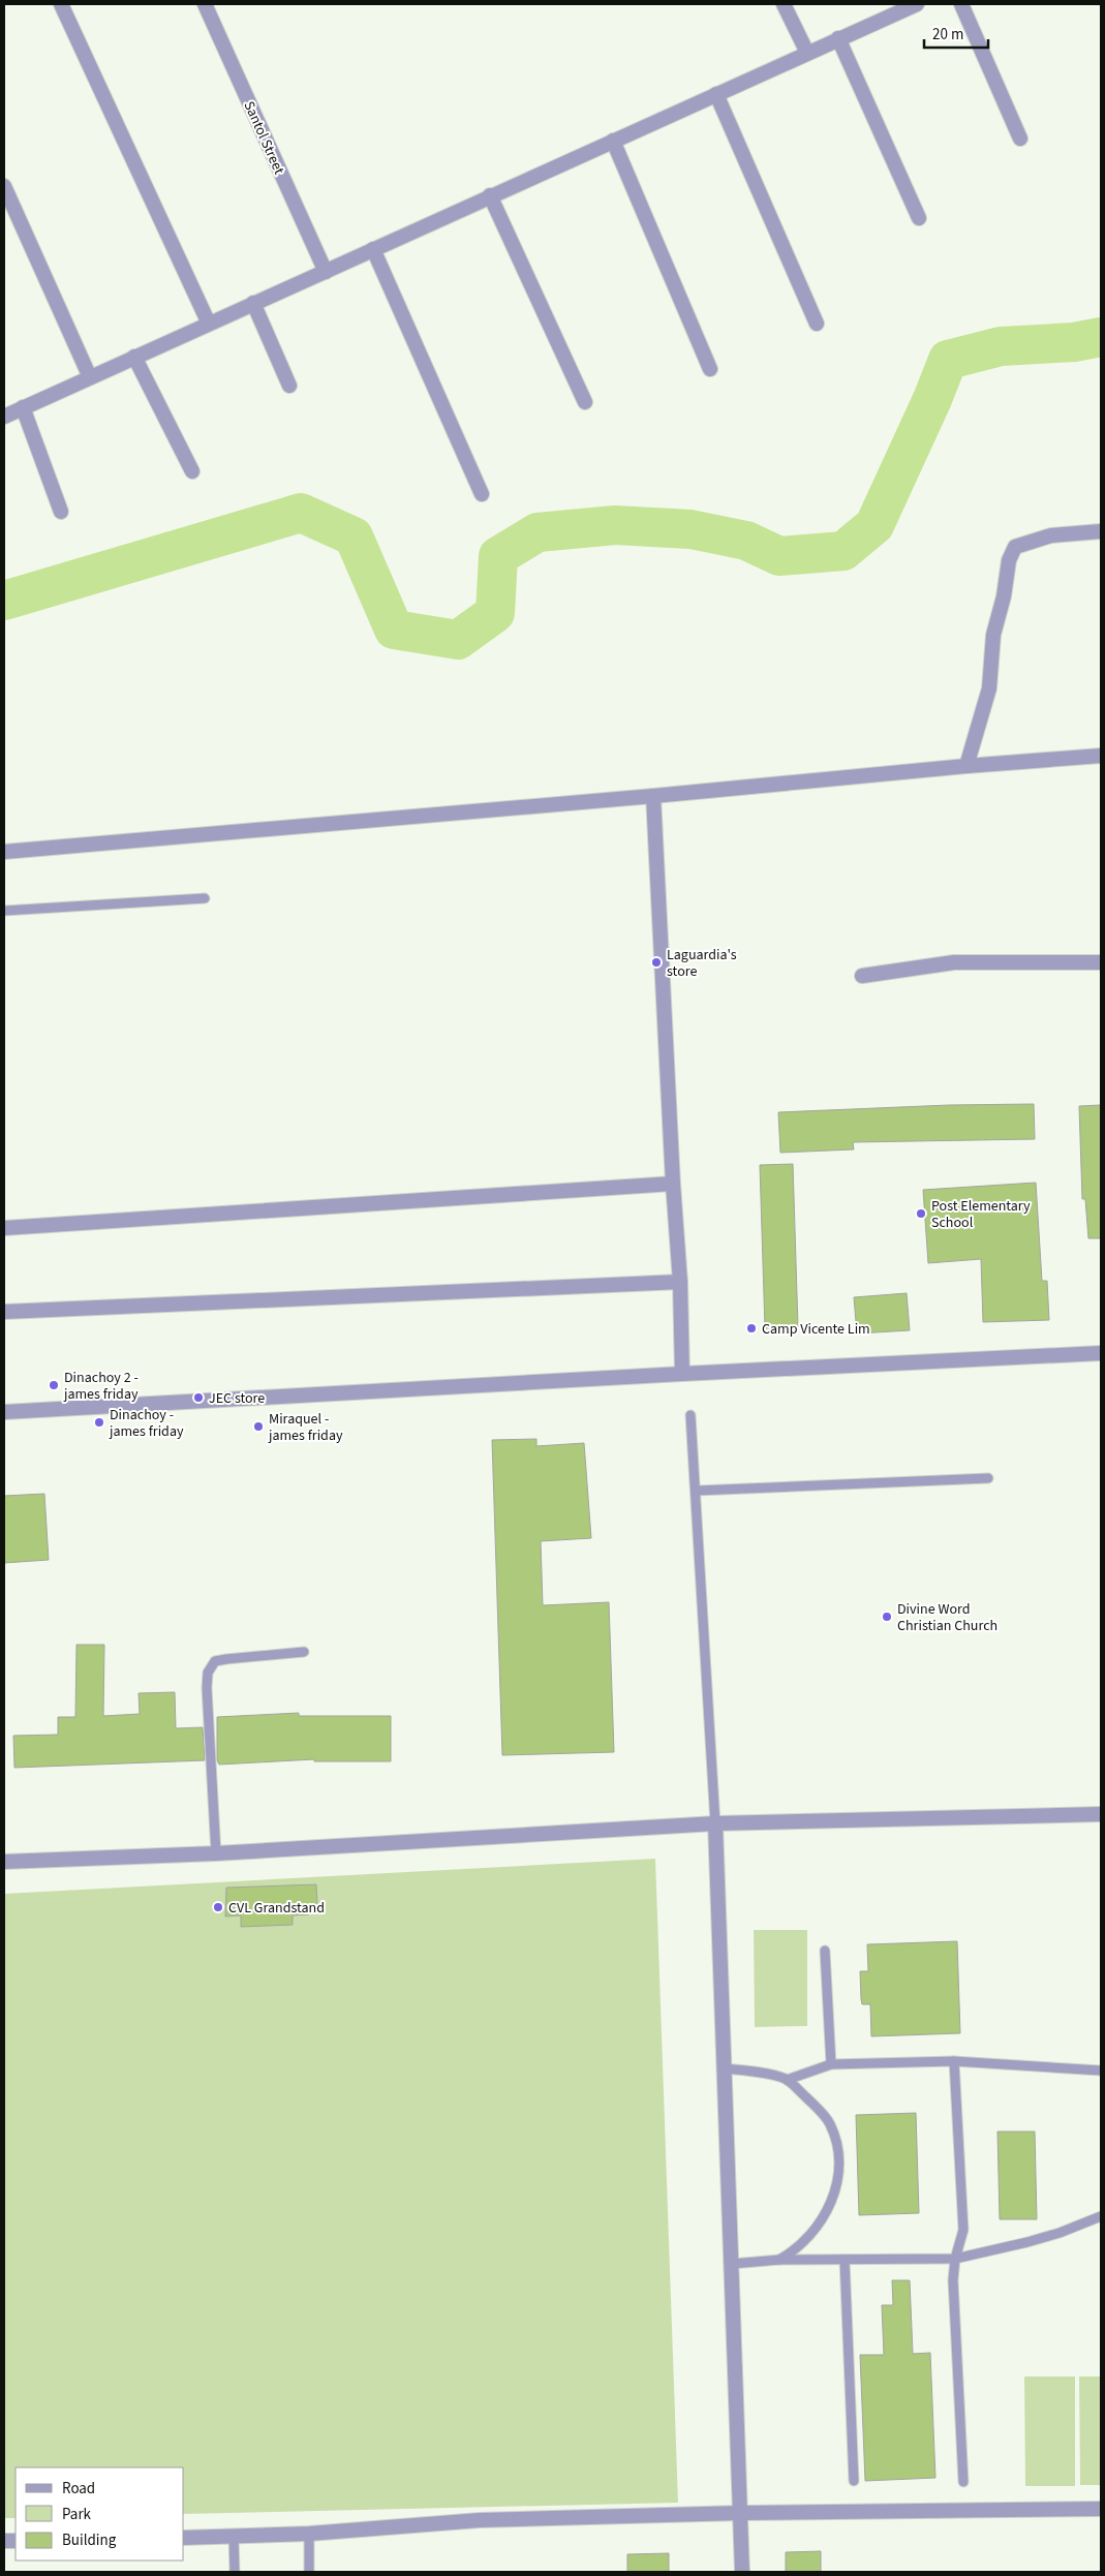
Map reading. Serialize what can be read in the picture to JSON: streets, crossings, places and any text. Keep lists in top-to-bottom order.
{
  "streets": {
    "street": ["Santol Street"]
  },
  "places": [
    "Laguardia's store",
    "Post Elementary School",
    "Camp Vicente Lim",
    "Dinachoy 2 - james friday",
    "JEC store",
    "Dinachoy - james friday",
    "Miraquel - james friday",
    "Divine Word Christian Church",
    "CVL Grandstand"
  ],
  "legend": ["Road", "Park", "Building"],
  "scale_bar": "20 m"
}
